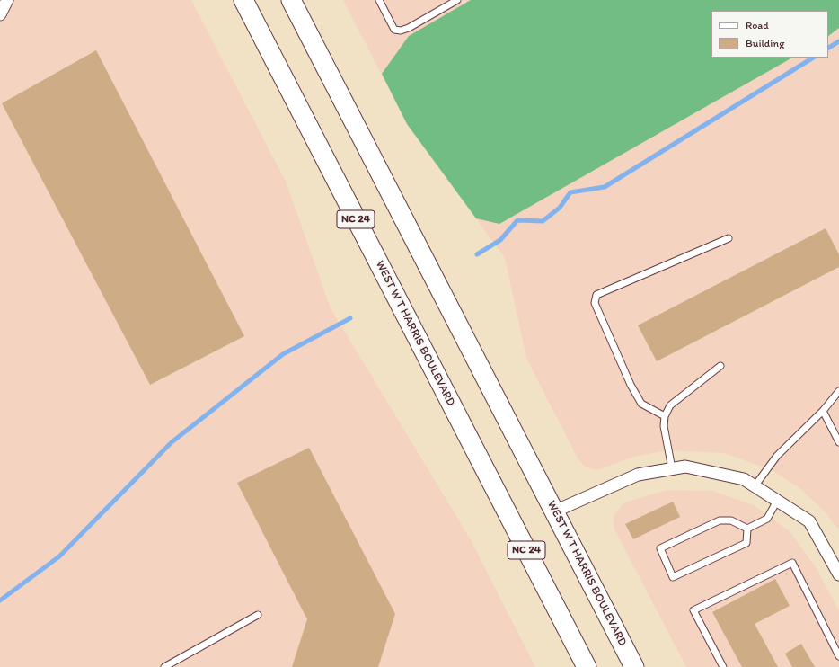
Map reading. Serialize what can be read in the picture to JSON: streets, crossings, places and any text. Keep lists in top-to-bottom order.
{
  "streets": {
    "main road": ["NC 24", "WEST W T HARRIS BOULEVARD"]
  },
  "legend": ["Road", "Building"]
}
